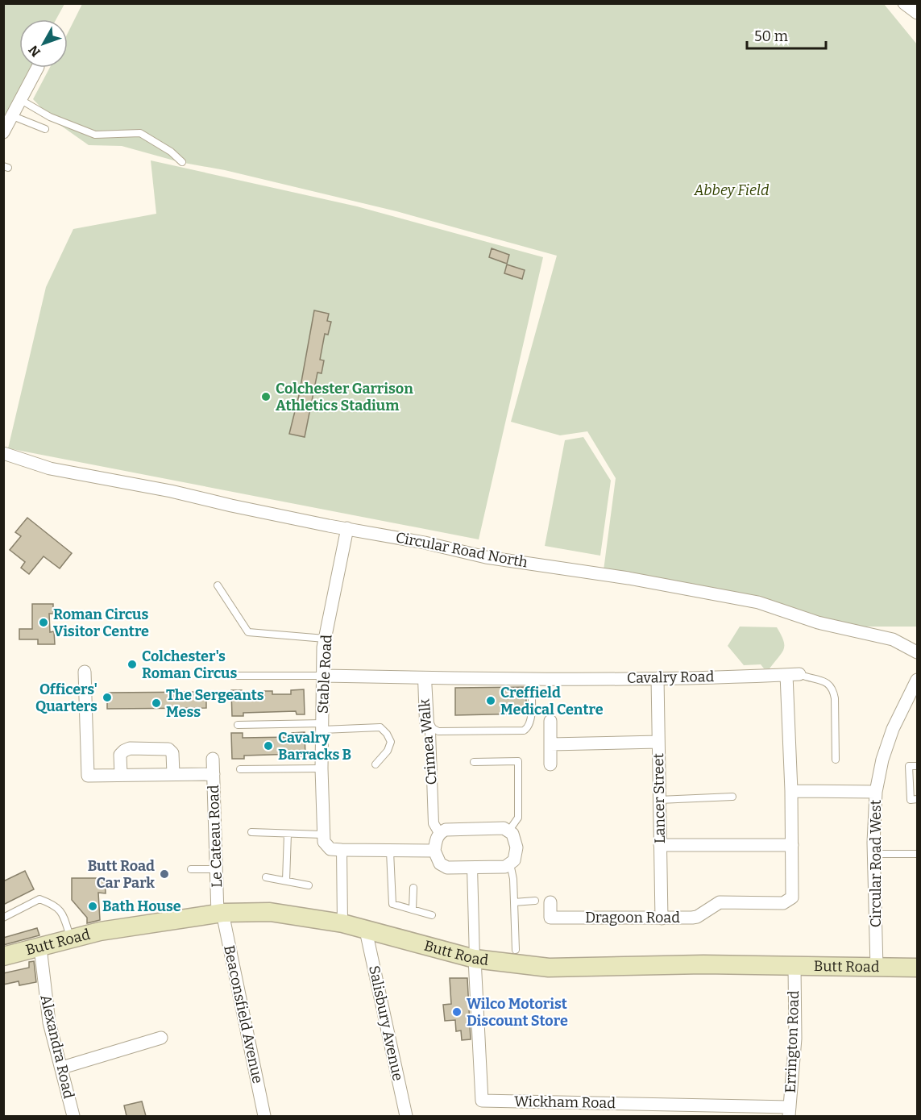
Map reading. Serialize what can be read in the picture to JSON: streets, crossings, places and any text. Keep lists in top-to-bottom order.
{
  "streets": {
    "main road": ["Butt Road"],
    "street": [
      "Circular Road North",
      "Stable Road",
      "Cavalry Road",
      "Crimea Walk",
      "Lancer Street",
      "Le Cateau Road",
      "Circular Road West",
      "Dragoon Road",
      "Beaconsfield Avenue",
      "Salisbury Avenue",
      "Errington Road",
      "Alexandra Road",
      "Wickham Road"
    ]
  },
  "crossings": [
    ["Circular Road North", "Stable Road"],
    ["Stable Road", "Cavalry Road"],
    ["Cavalry Road", "Crimea Walk"],
    ["Cavalry Road", "Lancer Street"],
    ["Lancer Street", "Dragoon Road"],
    ["Le Cateau Road", "Butt Road"],
    ["Le Cateau Road", "Beaconsfield Avenue"],
    ["Circular Road West", "Butt Road"],
    ["Butt Road", "Beaconsfield Avenue"],
    ["Butt Road", "Salisbury Avenue"],
    ["Butt Road", "Errington Road"],
    ["Butt Road", "Alexandra Road"],
    ["Butt Road", "Wickham Road"],
    ["Errington Road", "Wickham Road"]
  ],
  "parks": ["Abbey Field"],
  "places": [
    "Colchester Garrison Athletics Stadium",
    "Roman Circus Visitor Centre",
    "Colchester's Roman Circus",
    "Officers' Quarters",
    "Creffield Medical Centre",
    "The Sergeants Mess",
    "Cavalry Barracks B",
    "Butt Road Car Park",
    "Bath House",
    "Wilco Motorist Discount Store"
  ],
  "scale_bar": "50 m",
  "north": "bottom left"
}
